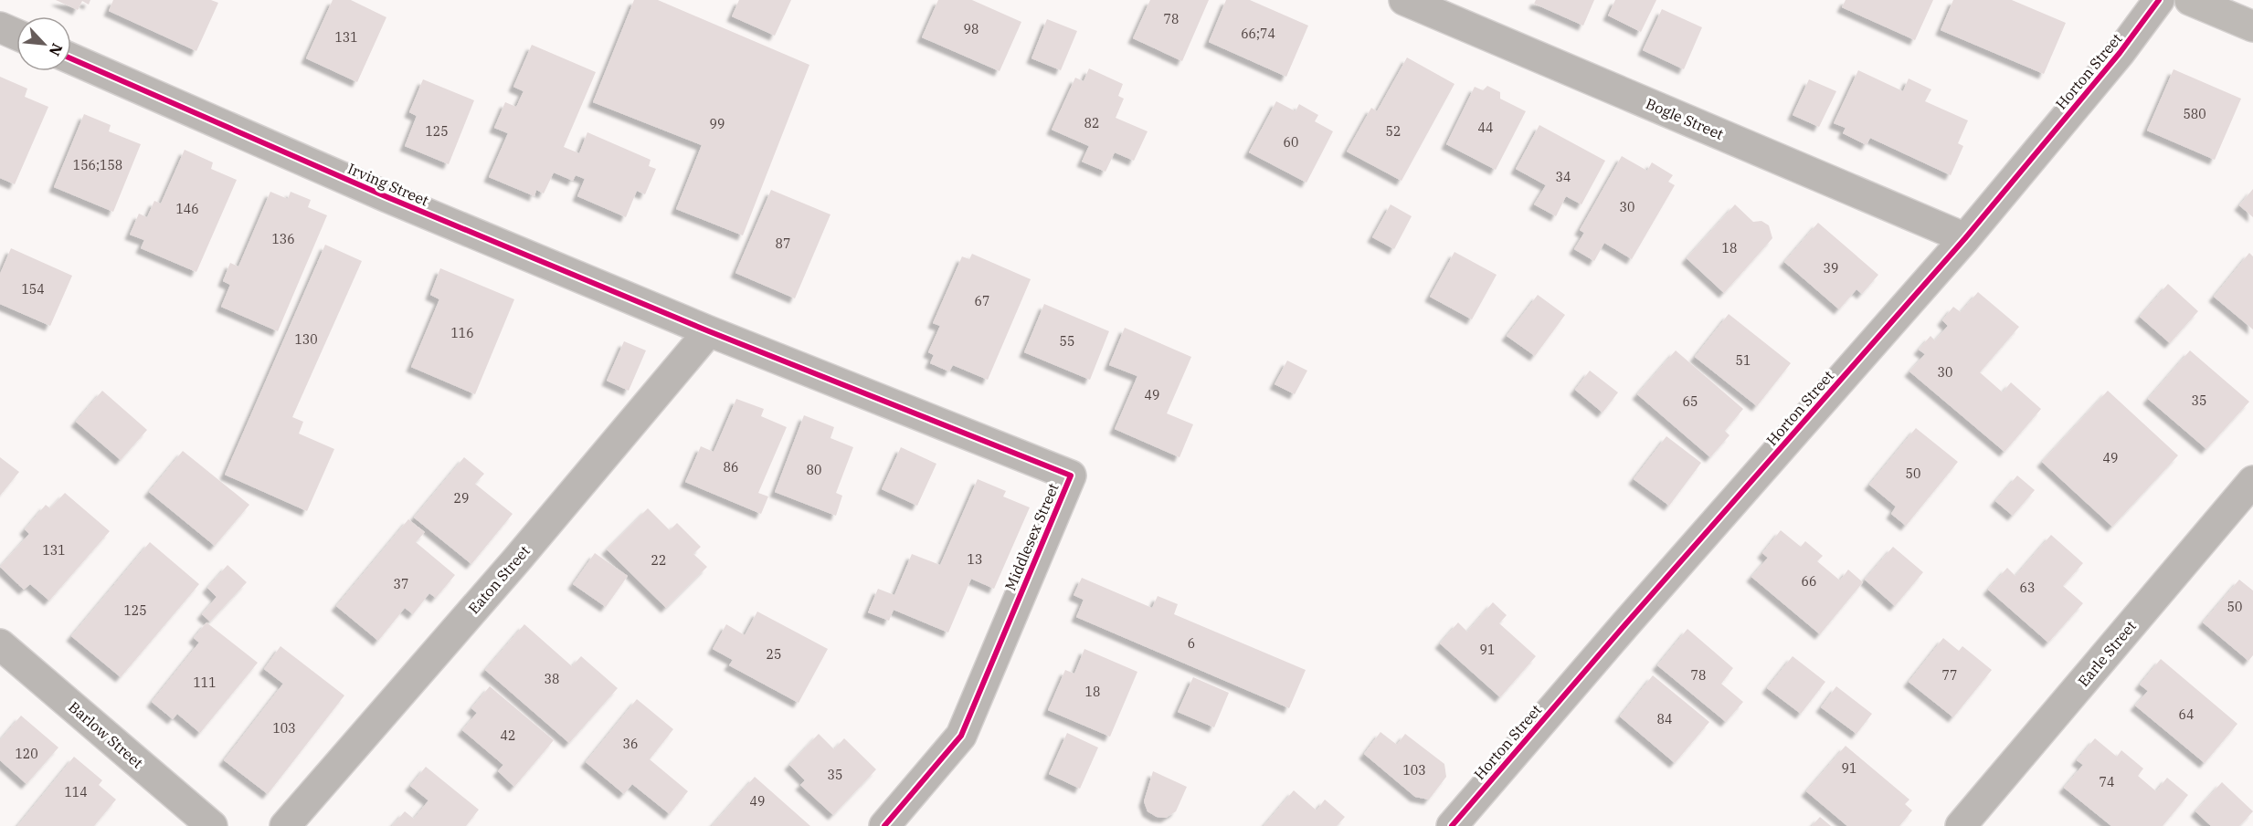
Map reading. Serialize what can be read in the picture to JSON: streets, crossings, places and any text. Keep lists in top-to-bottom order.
{
  "streets": {
    "street": [
      "Horton Street",
      "Bogle Street",
      "Irving Street",
      "Middlesex Street",
      "Eaton Street",
      "Earle Street",
      "Barlow Street"
    ]
  },
  "crossings": [
    ["Horton Street", "Bogle Street"],
    ["Irving Street", "Middlesex Street"],
    ["Irving Street", "Eaton Street"],
    ["Middlesex Street", "Eaton Street"]
  ],
  "house_numbers": [
    "78",
    "98",
    "66;74",
    "131",
    "580",
    "82",
    "99",
    "44",
    "125",
    "52",
    "60",
    "156;158",
    "34",
    "30",
    "146",
    "136",
    "87",
    "18",
    "39",
    "154",
    "67",
    "116",
    "130",
    "55",
    "51",
    "30",
    "49",
    "35",
    "65",
    "49",
    "86",
    "80",
    "50",
    "29",
    "131",
    "13",
    "22",
    "66",
    "37",
    "63",
    "50",
    "125",
    "6",
    "91",
    "25",
    "78",
    "77",
    "38",
    "111",
    "18",
    "64",
    "84",
    "103",
    "42",
    "36",
    "120",
    "91",
    "103",
    "35",
    "74",
    "114",
    "49"
  ],
  "north": "bottom right"
}
